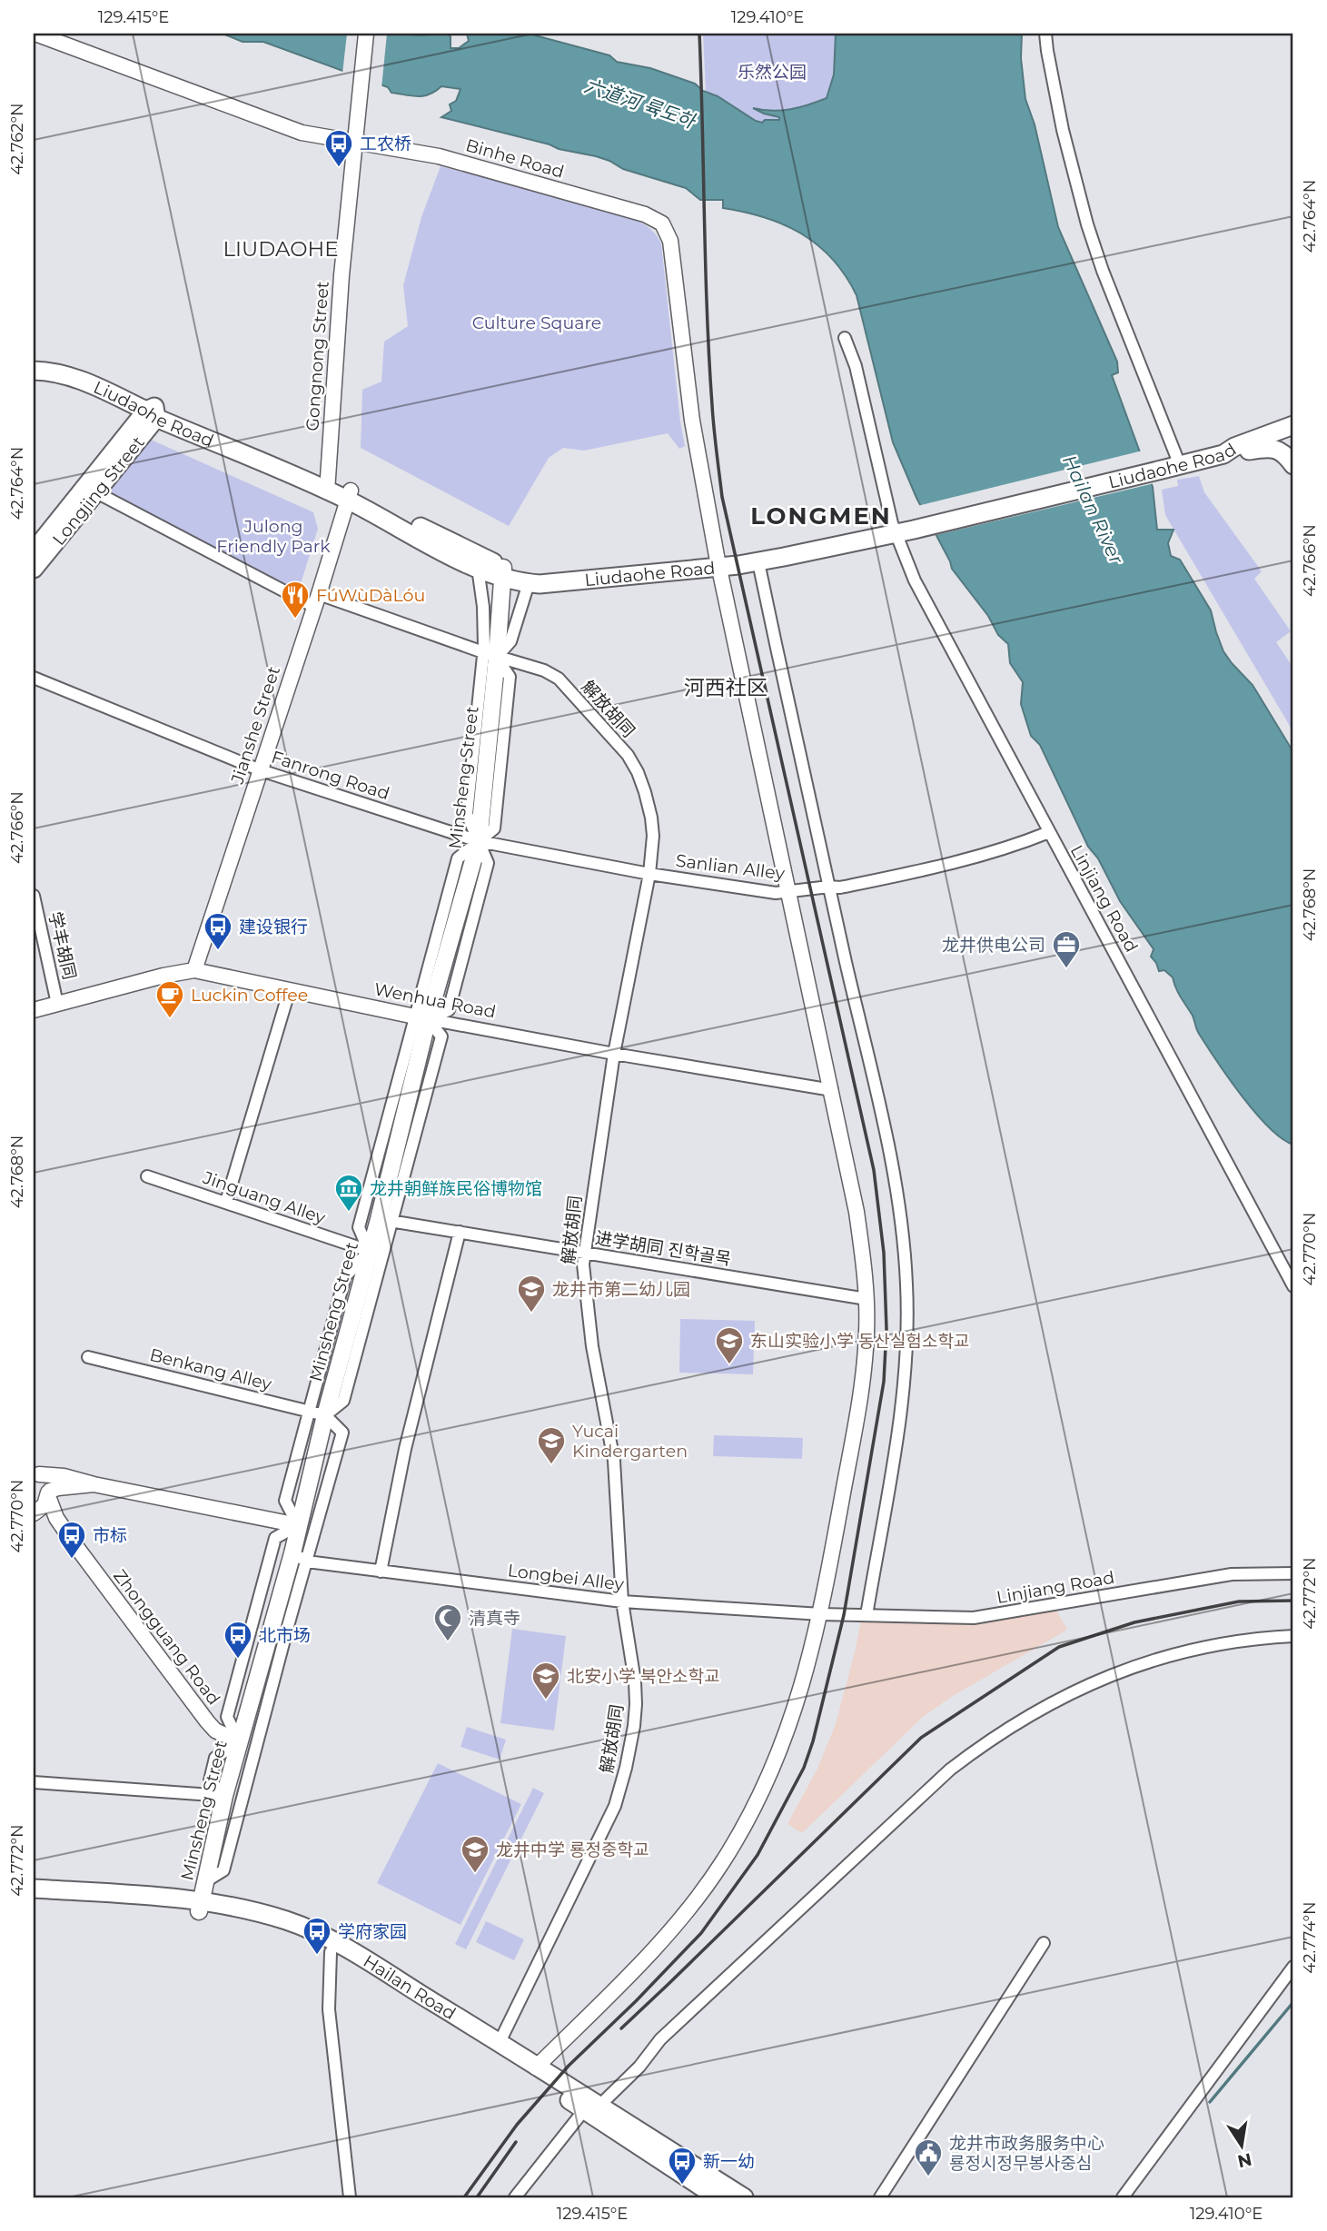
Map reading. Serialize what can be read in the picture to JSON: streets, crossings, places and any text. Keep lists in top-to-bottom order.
{
  "streets": {
    "main road": [
      "Liudaohe Road",
      "Longjing Street",
      "Minsheng Street",
      "Hailan Road"
    ],
    "street": [
      "Binhe Road",
      "Gongnong Street",
      "解放胡同",
      "Jianshe Street",
      "Fanrong Road",
      "Sanlian Alley",
      "Linjiang Road",
      "学丰胡同",
      "Wenhua Road",
      "Jinguang Alley",
      "进学胡同 진학골목",
      "Benkang Alley",
      "Longbei Alley",
      "Zhongguang Road"
    ]
  },
  "crossings": [
    ["Binhe Road", "Gongnong Street"],
    ["Binhe Road", "Liudaohe Road"],
    ["Binhe Road", "Sanlian Alley"],
    ["Binhe Road", "Linjiang Road"],
    ["Binhe Road", "Wenhua Road"],
    ["Binhe Road", "进学胡同 진학골목"],
    ["Binhe Road", "Longbei Alley"],
    ["Binhe Road", "Hailan Road"],
    ["Gongnong Street", "Liudaohe Road"],
    ["Liudaohe Road", "Longjing Street"],
    ["Liudaohe Road", "Jianshe Street"],
    ["Liudaohe Road", "Minsheng Street"],
    ["Liudaohe Road", "Linjiang Road"],
    ["Longjing Street", "解放胡同"],
    ["解放胡同", "Jianshe Street"],
    ["解放胡同", "Minsheng Street"],
    ["解放胡同", "Sanlian Alley"],
    ["解放胡同", "Wenhua Road"],
    ["解放胡同", "进学胡同 진학골목"],
    ["解放胡同", "Longbei Alley"],
    ["解放胡同", "Hailan Road"],
    ["Jianshe Street", "Fanrong Road"],
    ["Jianshe Street", "Wenhua Road"],
    ["Fanrong Road", "Minsheng Street"],
    ["Fanrong Road", "Sanlian Alley"],
    ["Minsheng Street", "Sanlian Alley"],
    ["Minsheng Street", "Wenhua Road"],
    ["Minsheng Street", "Jinguang Alley"],
    ["Minsheng Street", "进学胡同 진학골목"],
    ["Minsheng Street", "Benkang Alley"],
    ["Minsheng Street", "Longbei Alley"],
    ["Minsheng Street", "Zhongguang Road"],
    ["Minsheng Street", "Hailan Road"],
    ["Sanlian Alley", "Linjiang Road"],
    ["Linjiang Road", "Longbei Alley"],
    ["学丰胡同", "Wenhua Road"]
  ],
  "districts": ["LIUDAOHE", "LONGMEN", "河西社区"],
  "water": ["六道河 륙도하", "Hailan River"],
  "parks": ["乐然公园", "Culture Square", "Julong Friendly Park"],
  "places": {
    "bus stop": [
      "工农桥",
      "建设银行",
      "市标",
      "北市场",
      "学府家园",
      "新一幼"
    ],
    "restaurant": ["FúWùDàLóu"],
    "office": ["龙井供电公司"],
    "cafe": ["Luckin Coffee"],
    "museum": ["龙井朝鲜族民俗博物馆"],
    "school or university": [
      "龙井市第二幼儿园",
      "东山实验小学 동산실험소학교",
      "Yucai Kindergarten",
      "北安小学 북안소학교",
      "龙井中学 룡정중학교"
    ],
    "mosque": ["清真寺"],
    "public building": ["龙井市政务服务中心 룡정시정무봉사중심"]
  },
  "north": "bottom",
  "coordinates": [
    "129.415°E",
    "129.410°E",
    "42.762°N",
    "42.764°N",
    "42.766°N",
    "42.768°N",
    "42.770°N",
    "42.772°N",
    "42.774°N"
  ]
}
